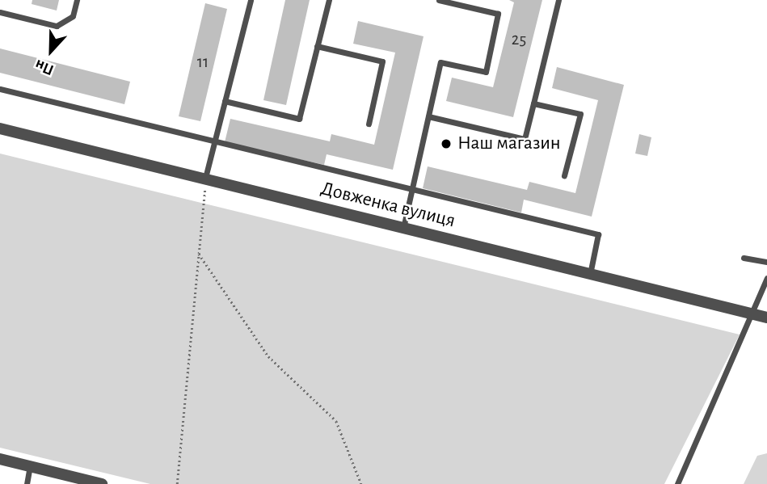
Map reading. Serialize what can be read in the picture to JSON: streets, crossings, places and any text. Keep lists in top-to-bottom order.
{
  "streets": {
    "street": ["Довженка вулиця"]
  },
  "places": ["Наш магазин"],
  "house_numbers": ["25", "11"],
  "north": "bottom"
}
